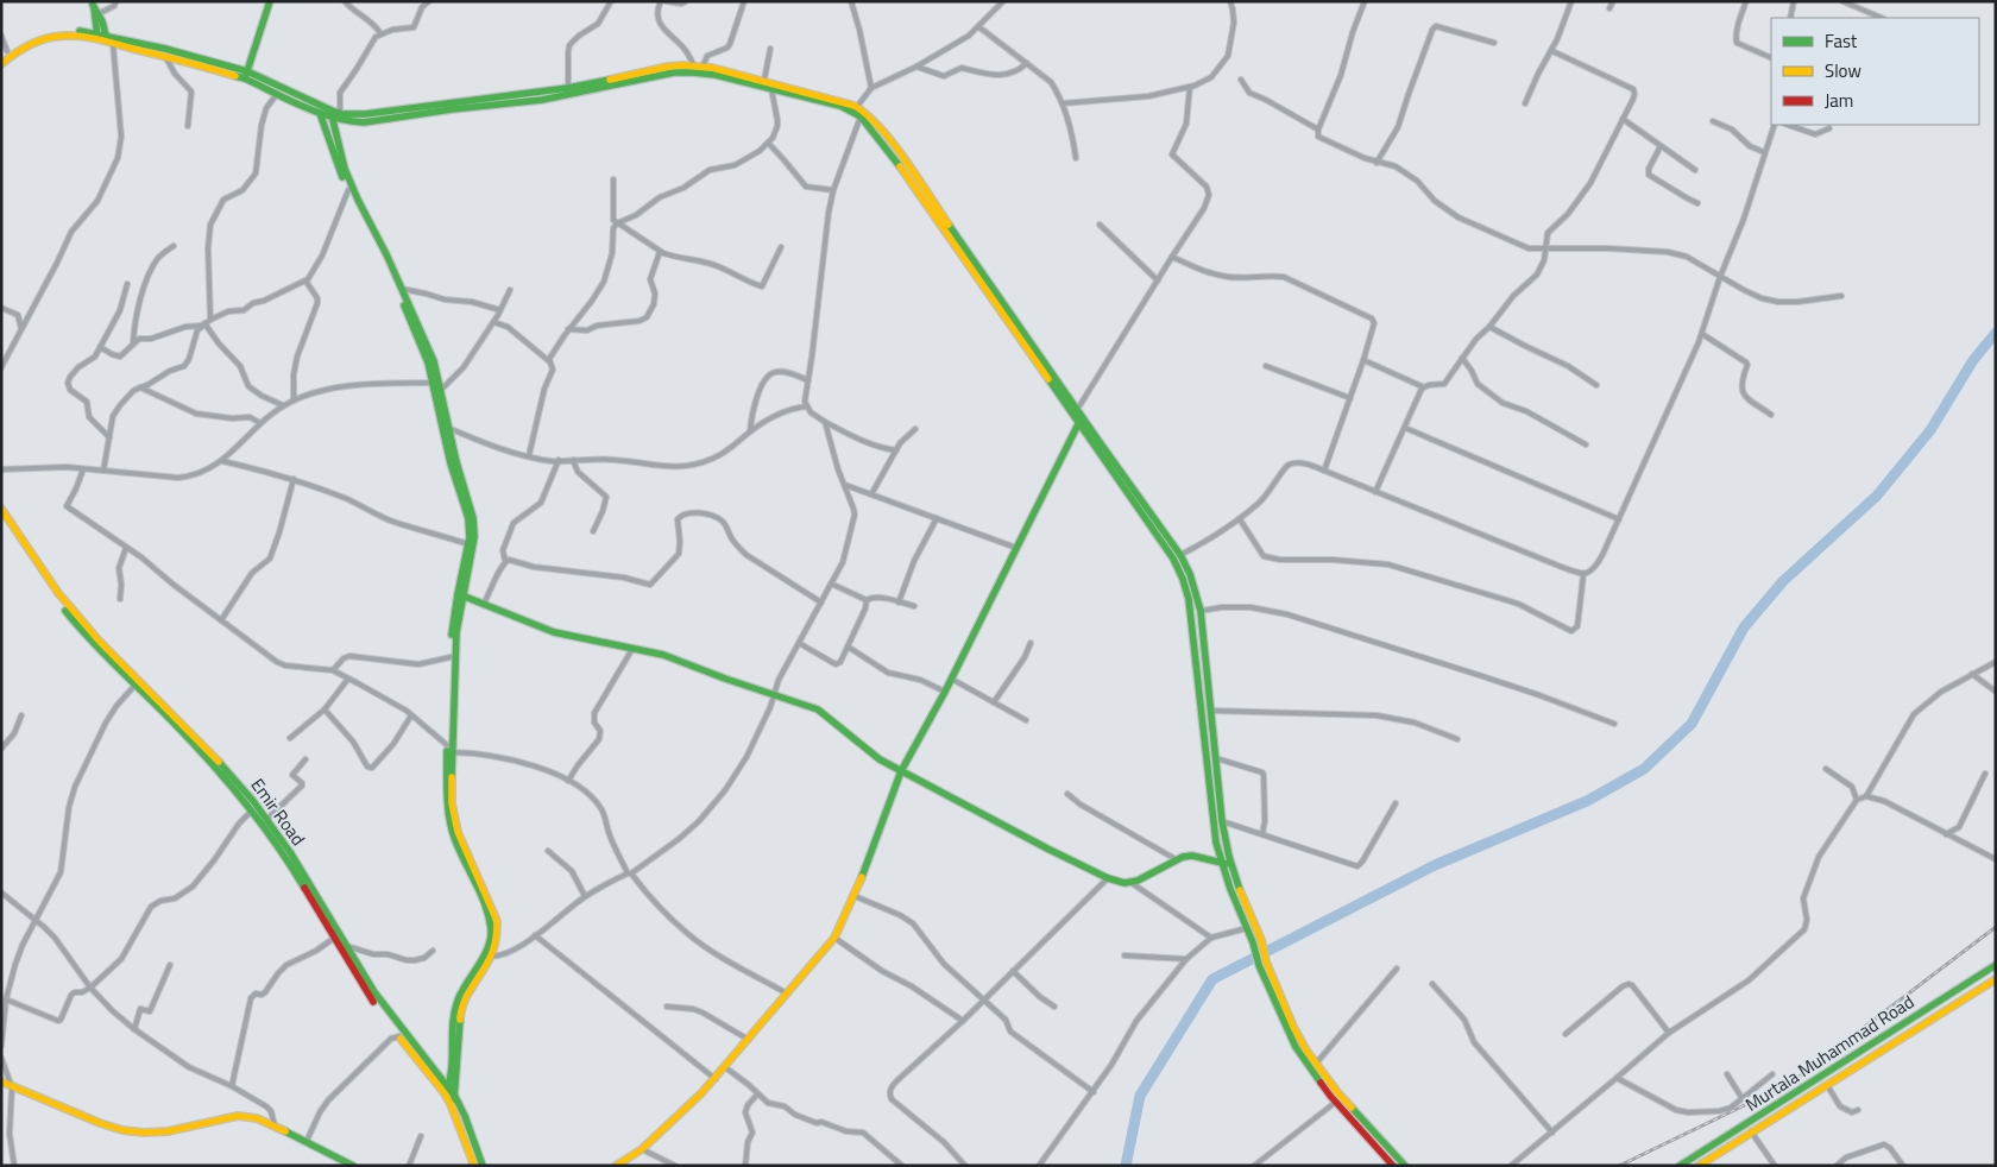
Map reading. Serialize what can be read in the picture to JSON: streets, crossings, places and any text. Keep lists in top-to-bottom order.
{
  "streets": {
    "main road": ["Emir Road", "Murtala Muhammad Road"]
  },
  "legend": ["Fast", "Slow", "Jam"]
}
